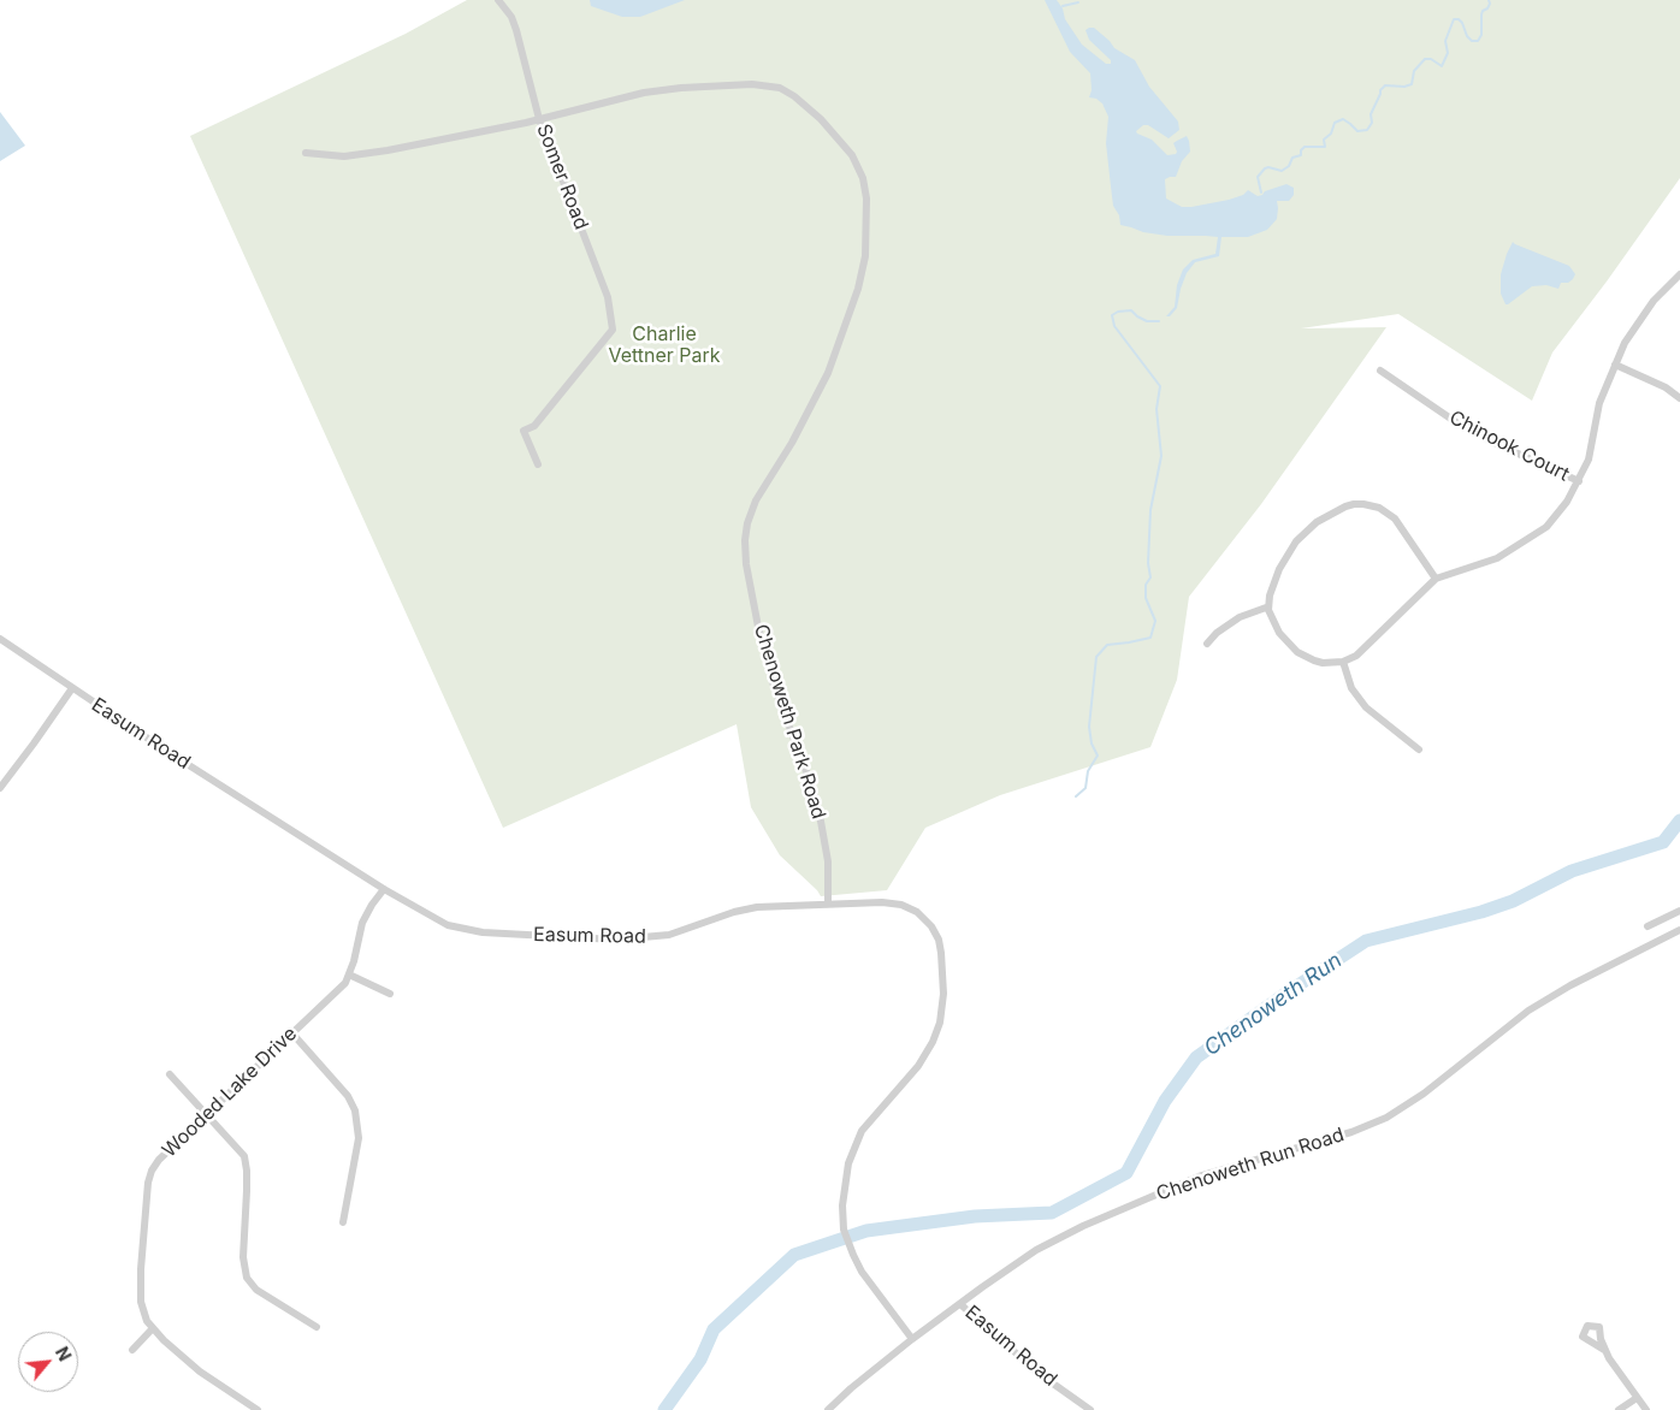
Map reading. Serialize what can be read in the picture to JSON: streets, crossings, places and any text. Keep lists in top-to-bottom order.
{
  "streets": {
    "street": [
      "Somer Road",
      "Chinook Court",
      "Chenoweth Park Road",
      "Easum Road",
      "Wooded Lake Drive",
      "Chenoweth Run Road"
    ]
  },
  "crossings": [
    ["Somer Road", "Chenoweth Park Road"],
    ["Chenoweth Park Road", "Easum Road"],
    ["Easum Road", "Wooded Lake Drive"],
    ["Easum Road", "Chenoweth Run Road"]
  ],
  "water": ["Chenoweth Run"],
  "parks": ["Charlie Vettner Park"],
  "north": "top right"
}
